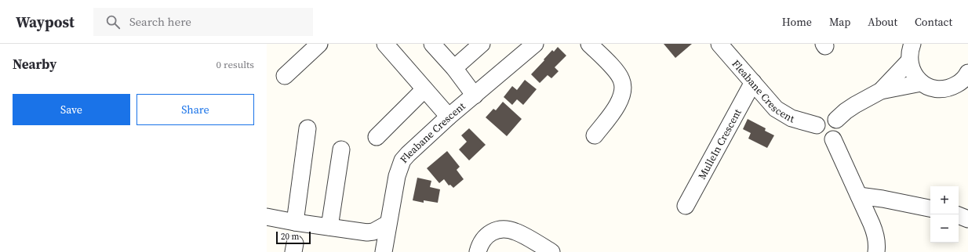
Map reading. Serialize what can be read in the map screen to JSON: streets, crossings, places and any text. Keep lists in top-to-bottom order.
{
  "streets": {
    "street": ["Fleabane Crescent", "MulleIn Crescent"]
  },
  "crossings": [
    ["Fleabane Crescent", "MulleIn Crescent"]
  ],
  "scale_bar": "20 m",
  "page": {
    "header": "Waypost",
    "search": "Search here",
    "nav": [
      "Home",
      "Map",
      "About",
      "Contact"
    ],
    "heading": ["Nearby", "0 results"],
    "buttons": ["Save", "Share"],
    "map_buttons": ["+", "−"],
    "scale": "20 m"
  }
}
